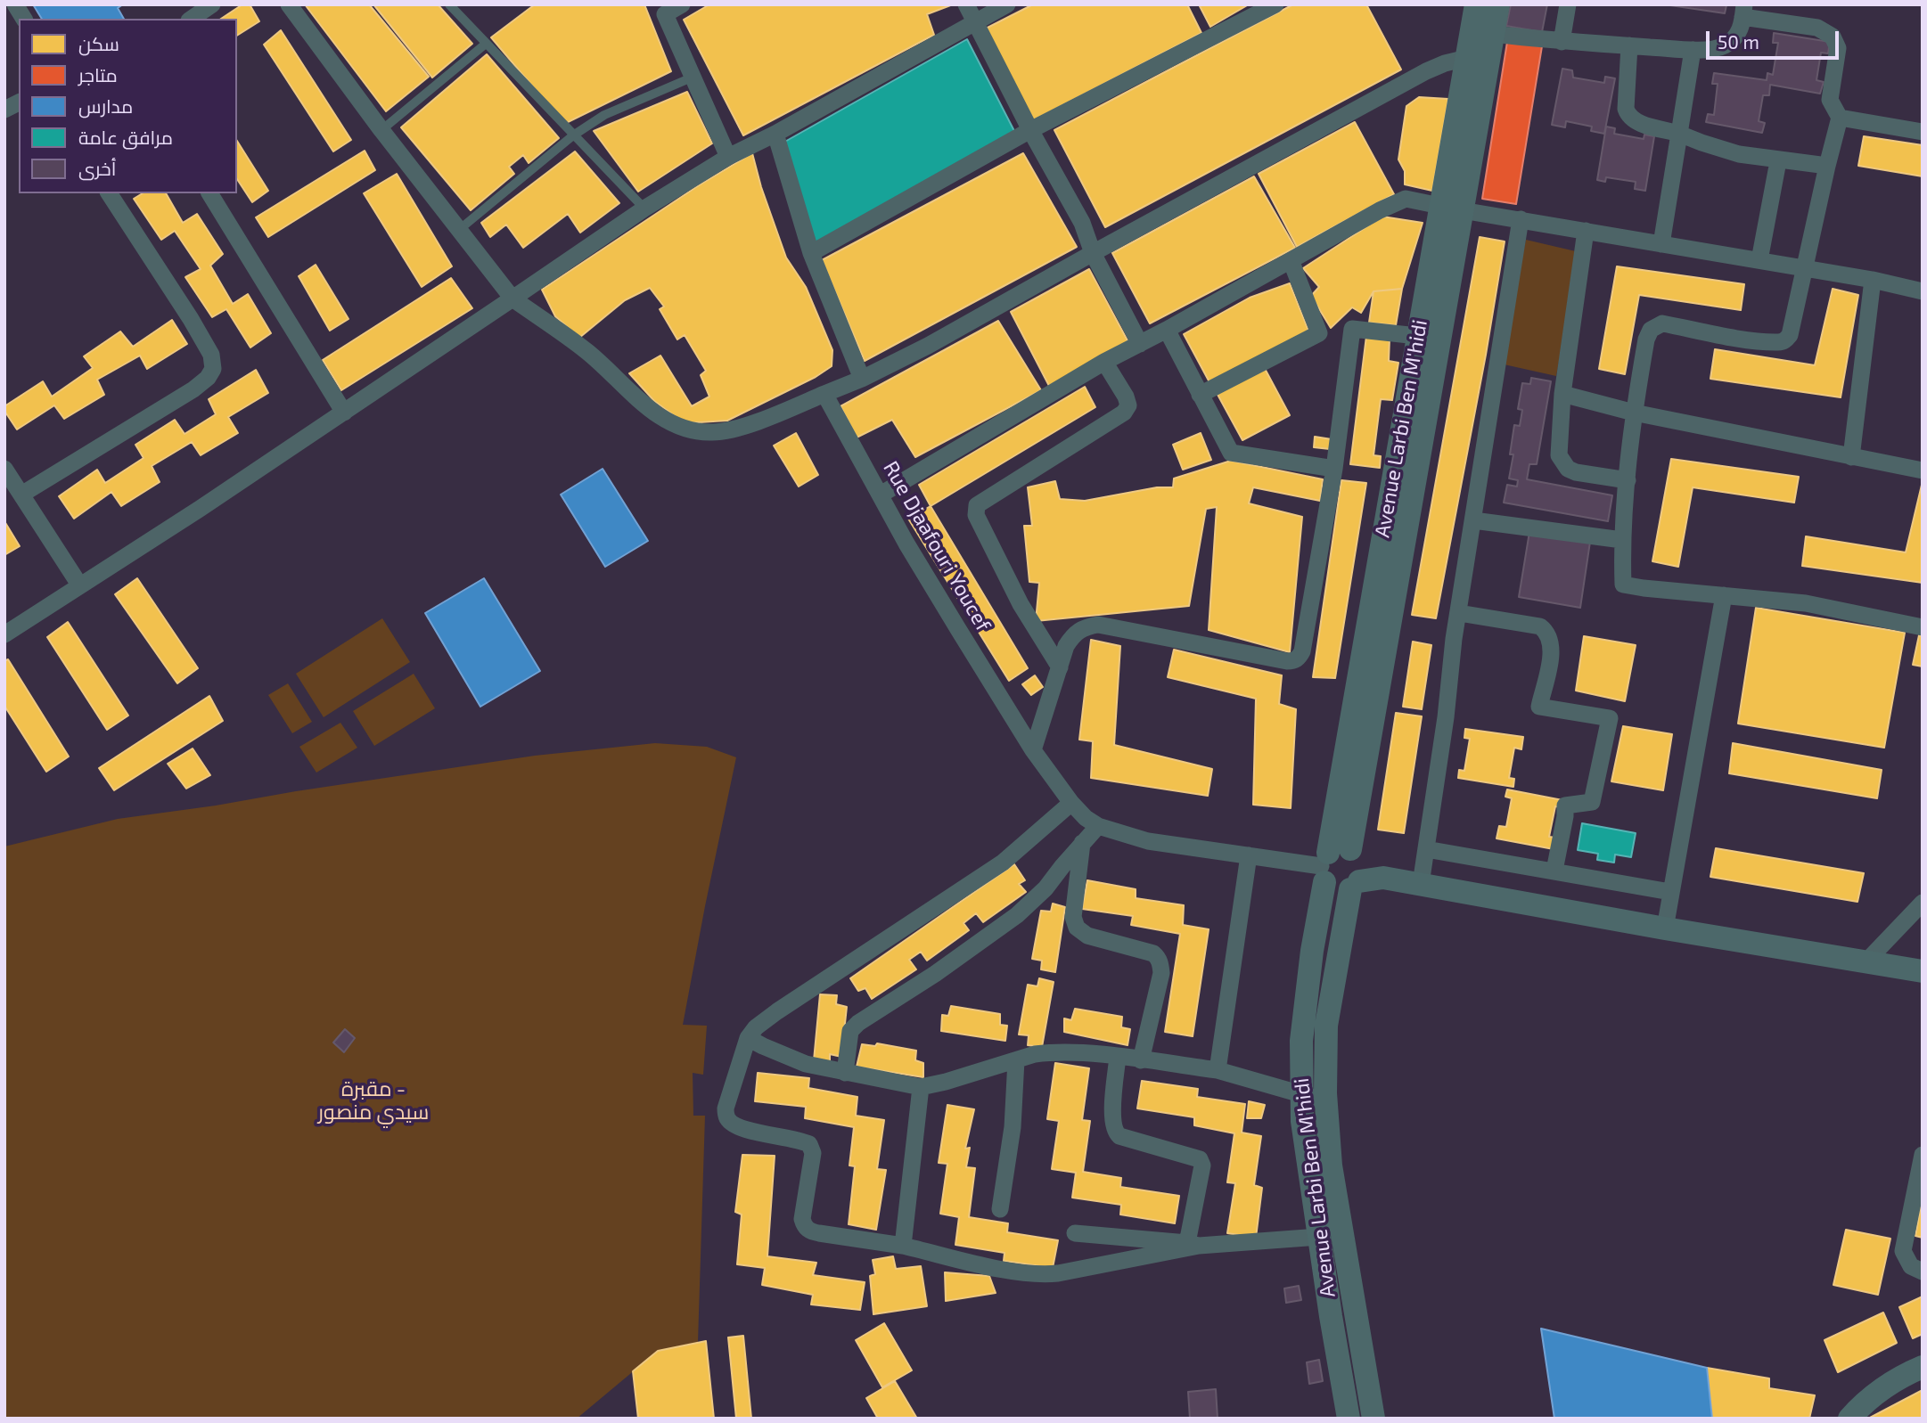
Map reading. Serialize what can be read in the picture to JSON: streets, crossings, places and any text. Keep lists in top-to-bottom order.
{
  "streets": {
    "main road": ["Avenue Larbi Ben M'hidi"],
    "street": ["Rue Djaafouri Youcef"]
  },
  "crossings": [
    ["Avenue Larbi Ben M'hidi", "Rue Djaafouri Youcef"]
  ],
  "parks": ["مقبرة - سيدي منصور"],
  "legend": [
    "سكن",
    "متاجر",
    "مدارس",
    "مرافق عامة",
    "أخرى"
  ],
  "scale_bar": "50 m"
}
